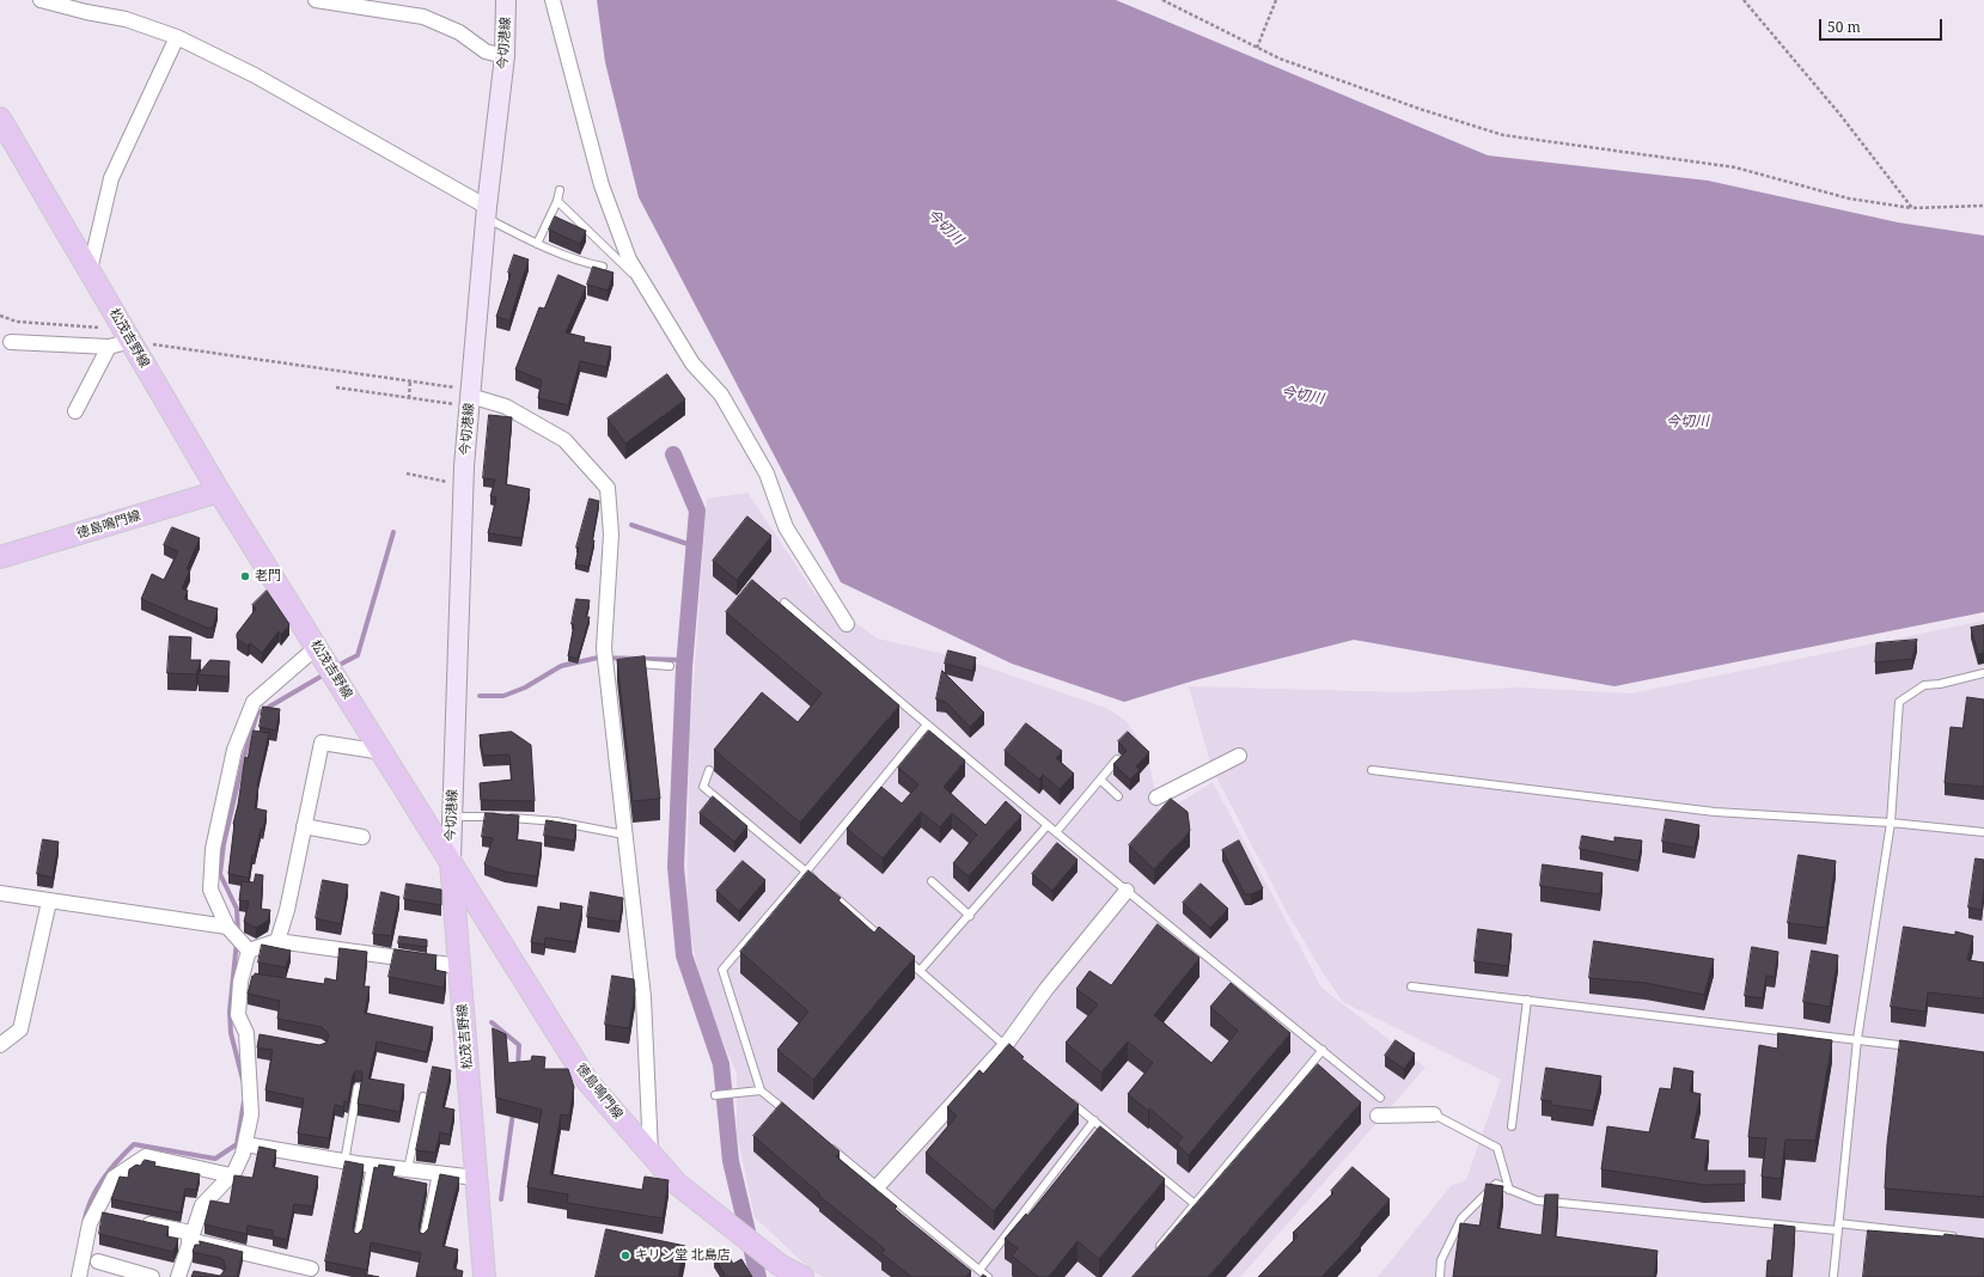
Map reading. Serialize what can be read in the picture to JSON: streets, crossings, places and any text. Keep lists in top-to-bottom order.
{
  "streets": {
    "main road": ["今切港線", "松茂吉野線", "徳島鳴門線"]
  },
  "crossings": [
    ["今切港線", "松茂吉野線"],
    ["今切港線", "徳島鳴門線"],
    ["松茂吉野線", "徳島鳴門線"]
  ],
  "water": ["今切川"],
  "places": ["老門", "キリン堂 北島店"],
  "scale_bar": "50 m"
}
